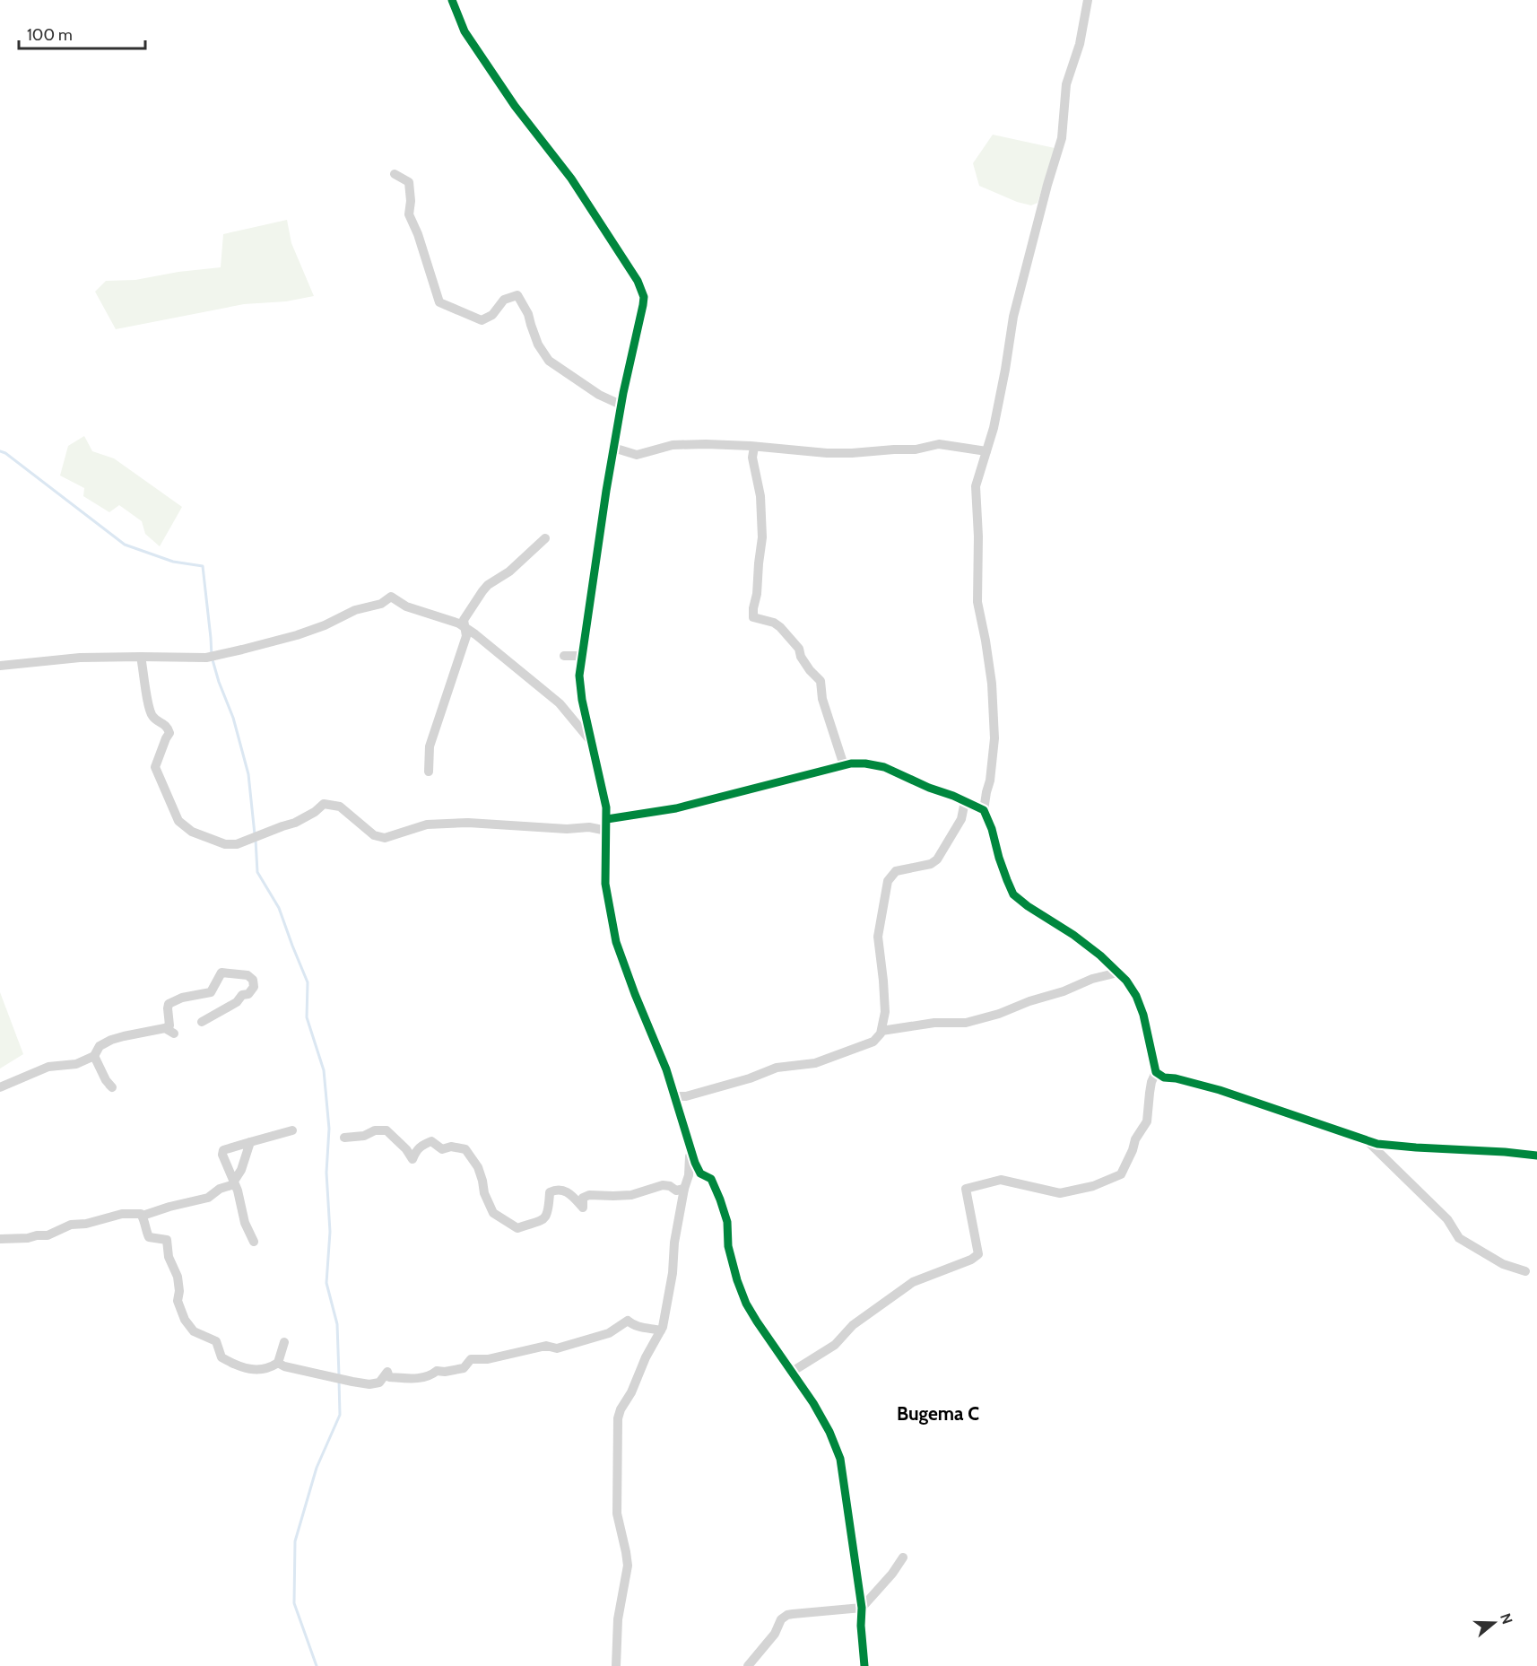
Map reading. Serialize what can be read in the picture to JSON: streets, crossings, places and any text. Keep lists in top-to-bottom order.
{
  "districts": ["Bugema C"],
  "scale_bar": "100 m",
  "north": "right"
}
